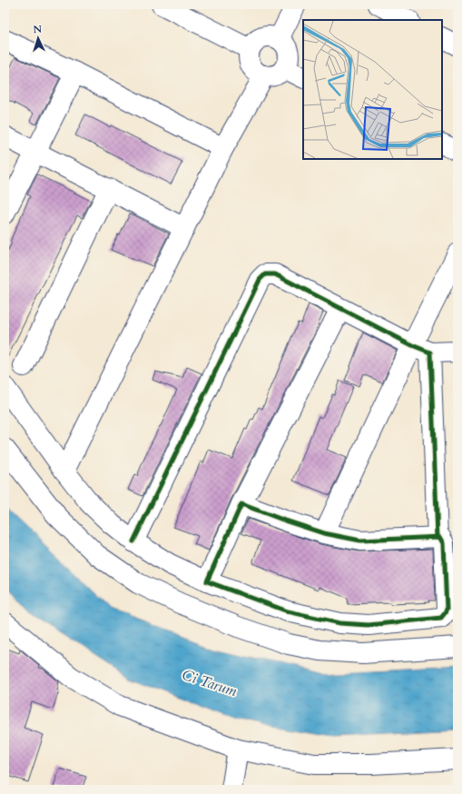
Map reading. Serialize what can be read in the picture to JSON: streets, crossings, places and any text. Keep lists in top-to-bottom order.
{
  "water": ["Ci Tarum"],
  "north": "top"
}
